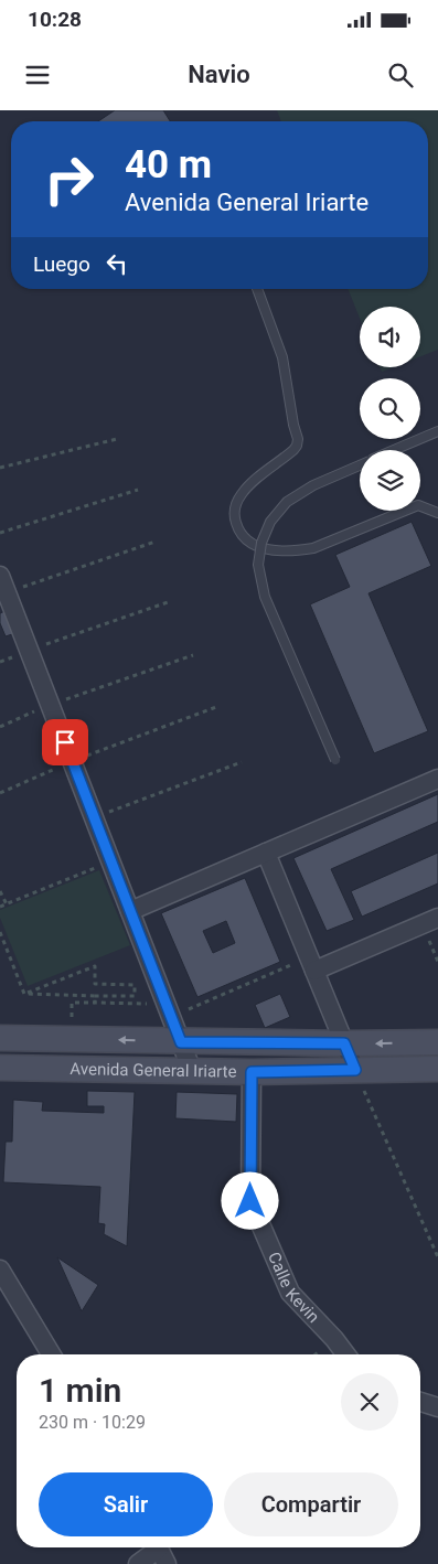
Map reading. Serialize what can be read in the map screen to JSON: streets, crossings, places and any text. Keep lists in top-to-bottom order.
{
  "streets": {
    "main road": ["Avenida General Iriarte"],
    "street": ["Calle Kevin"]
  },
  "crossings": [
    ["Avenida General Iriarte", "Calle Kevin"]
  ],
  "page": {
    "status": "10:28",
    "header": "Navio",
    "turn": ["40 m", "Avenida General Iriarte"],
    "then": "Luego",
    "heading": ["1 min", "230 m · 10:29"],
    "buttons": ["Salir", "Compartir"]
  }
}
